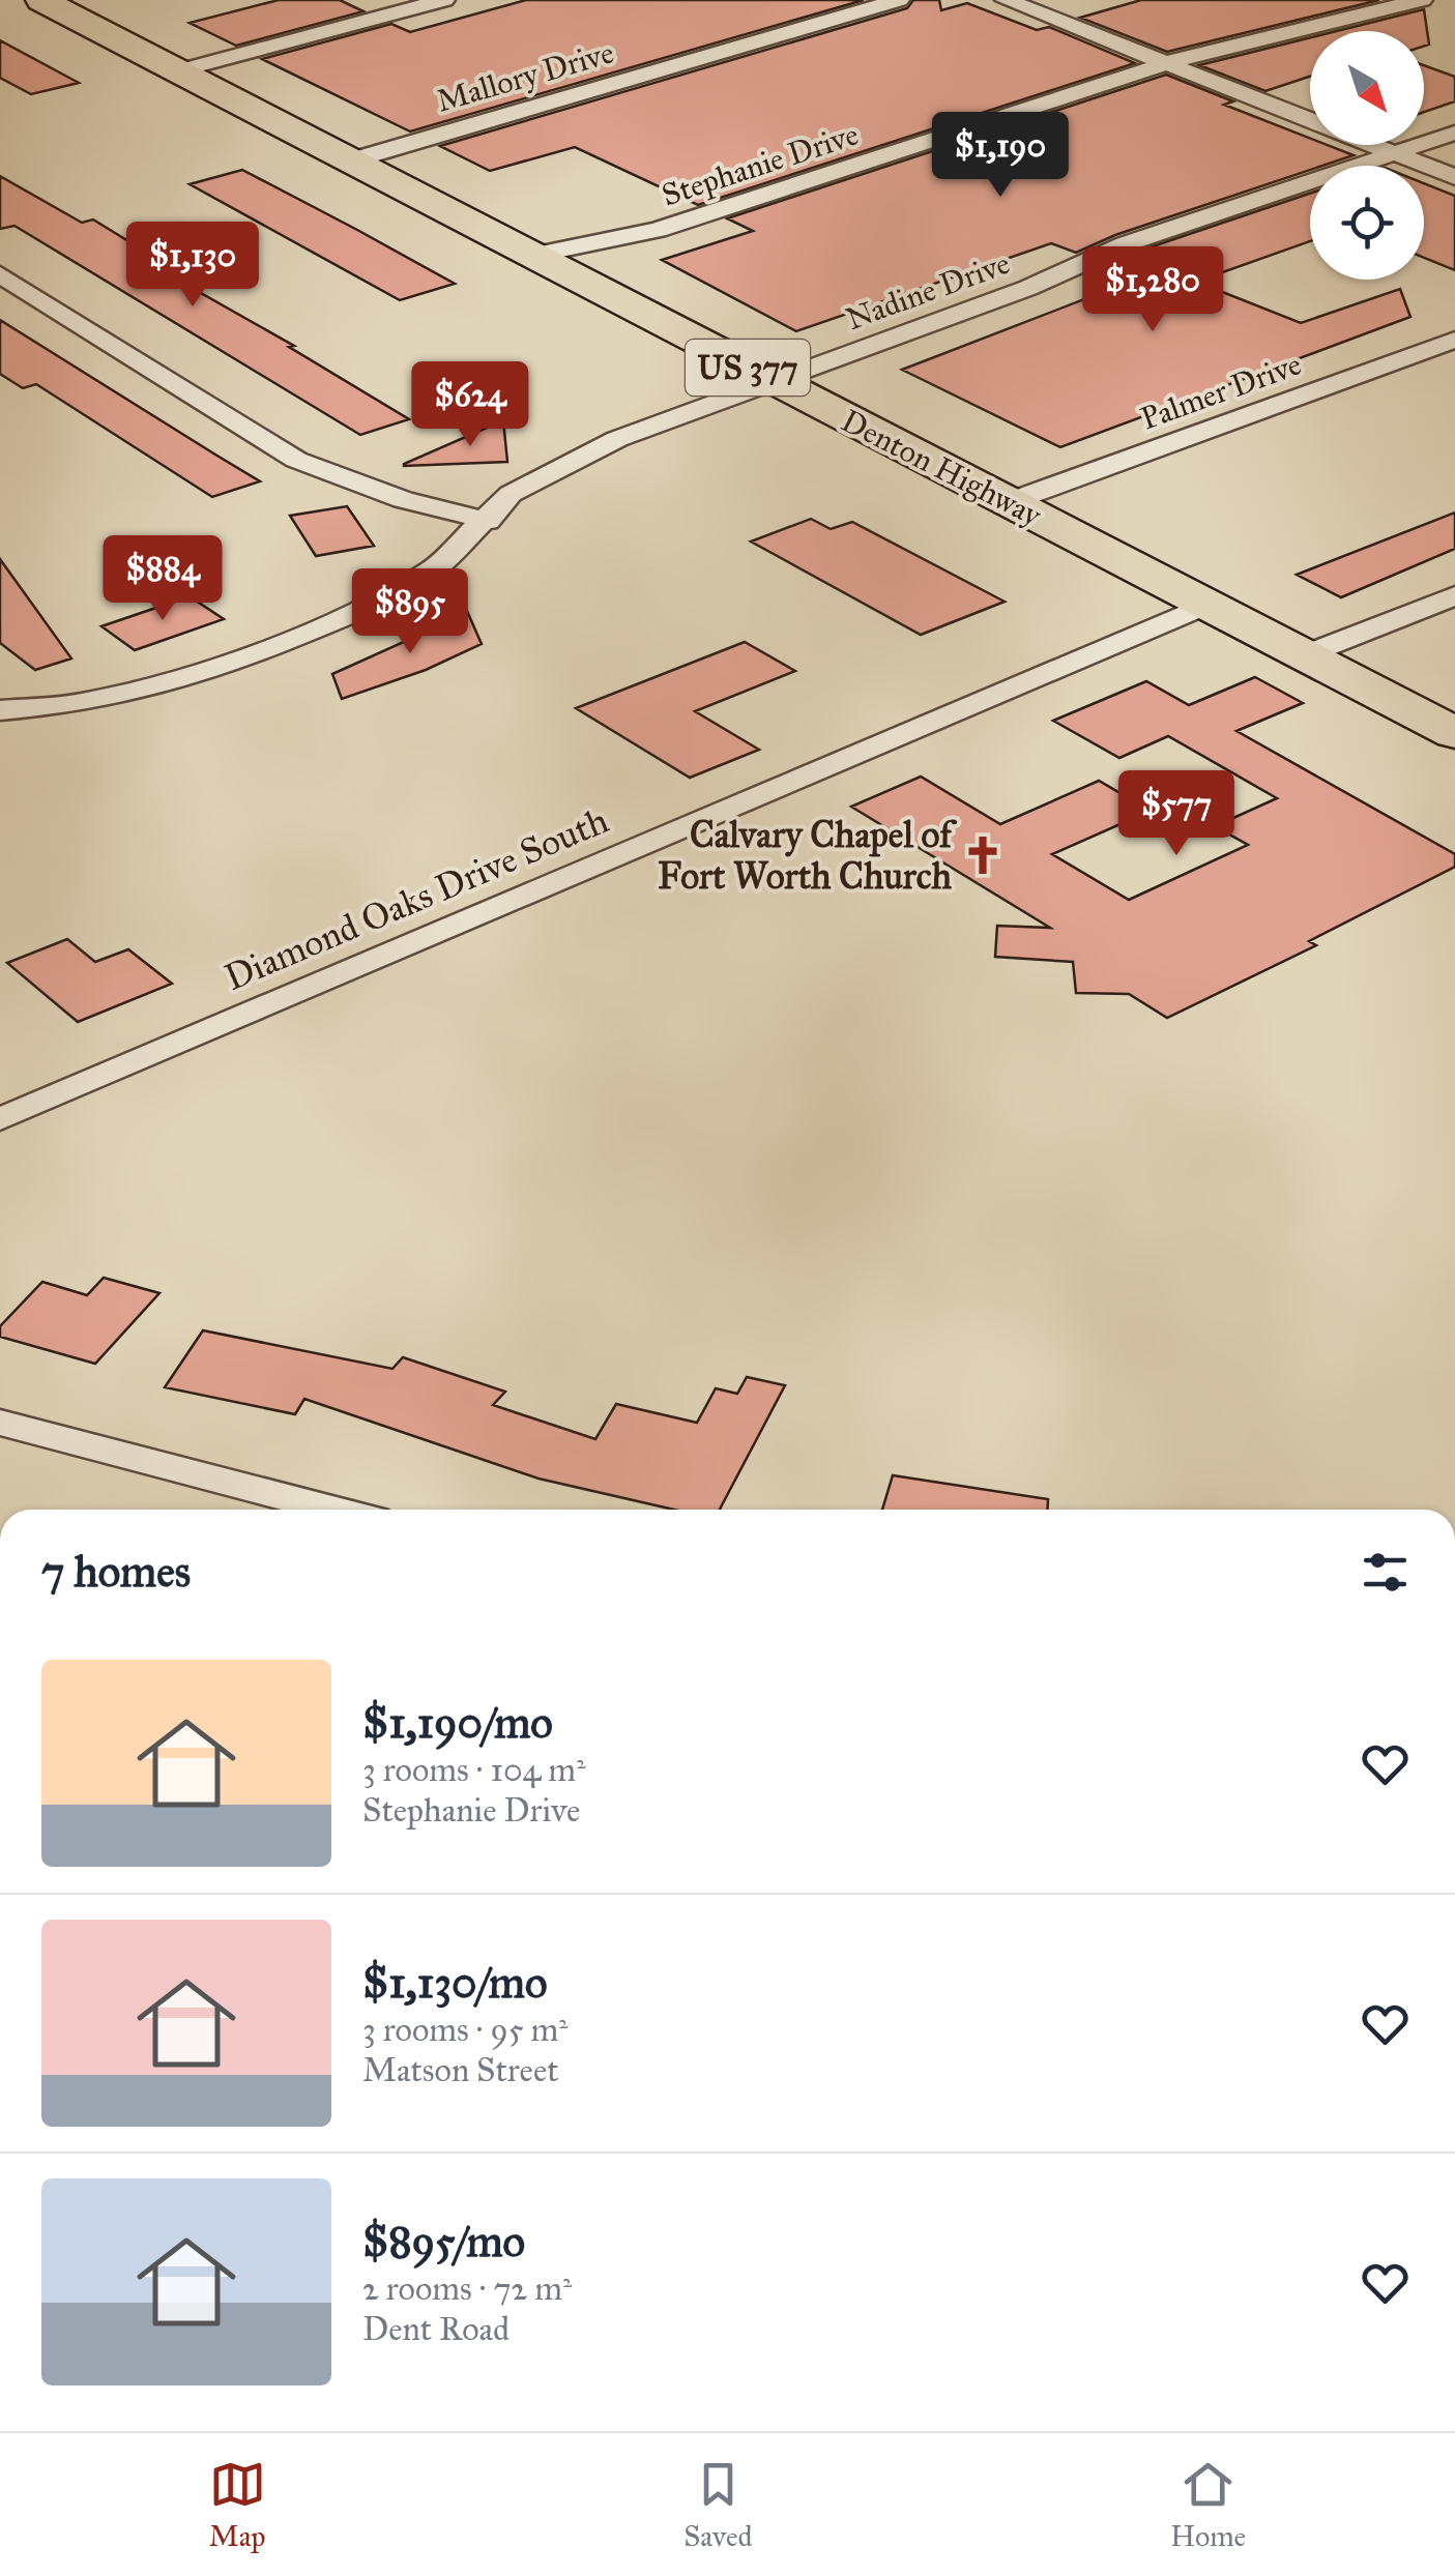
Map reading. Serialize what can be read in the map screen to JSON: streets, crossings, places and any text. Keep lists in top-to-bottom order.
{
  "streets": {
    "main road": ["US 377", "Denton Highway"],
    "street": [
      "Mallory Drive",
      "Stephanie Drive",
      "Nadine Drive",
      "Palmer Drive",
      "Diamond Oaks Drive South"
    ]
  },
  "crossings": [
    ["Mallory Drive", "Denton Highway"],
    ["Stephanie Drive", "Denton Highway"],
    ["Nadine Drive", "Denton Highway"],
    ["Palmer Drive", "Denton Highway"],
    ["Denton Highway", "Diamond Oaks Drive South"]
  ],
  "places": {
    "church": ["Calvary Chapel of Fort Worth Church"]
  },
  "north": "bottom right",
  "page": {
    "price": [
      "$1,190",
      "$1,130",
      "$1,280",
      "$624",
      "$884",
      "$895",
      "$577"
    ],
    "heading": "7 homes",
    "list": [
      {
        "name": "$1,190/mo",
        "note": "3 rooms · 104 m² · Stephanie Drive"
      },
      {
        "name": "$1,130/mo",
        "note": "3 rooms · 95 m² · Matson Street"
      },
      {
        "name": "$895/mo",
        "note": "2 rooms · 72 m² · Dent Road"
      }
    ],
    "tabs": ["Map", "Saved", "Home"]
  }
}
